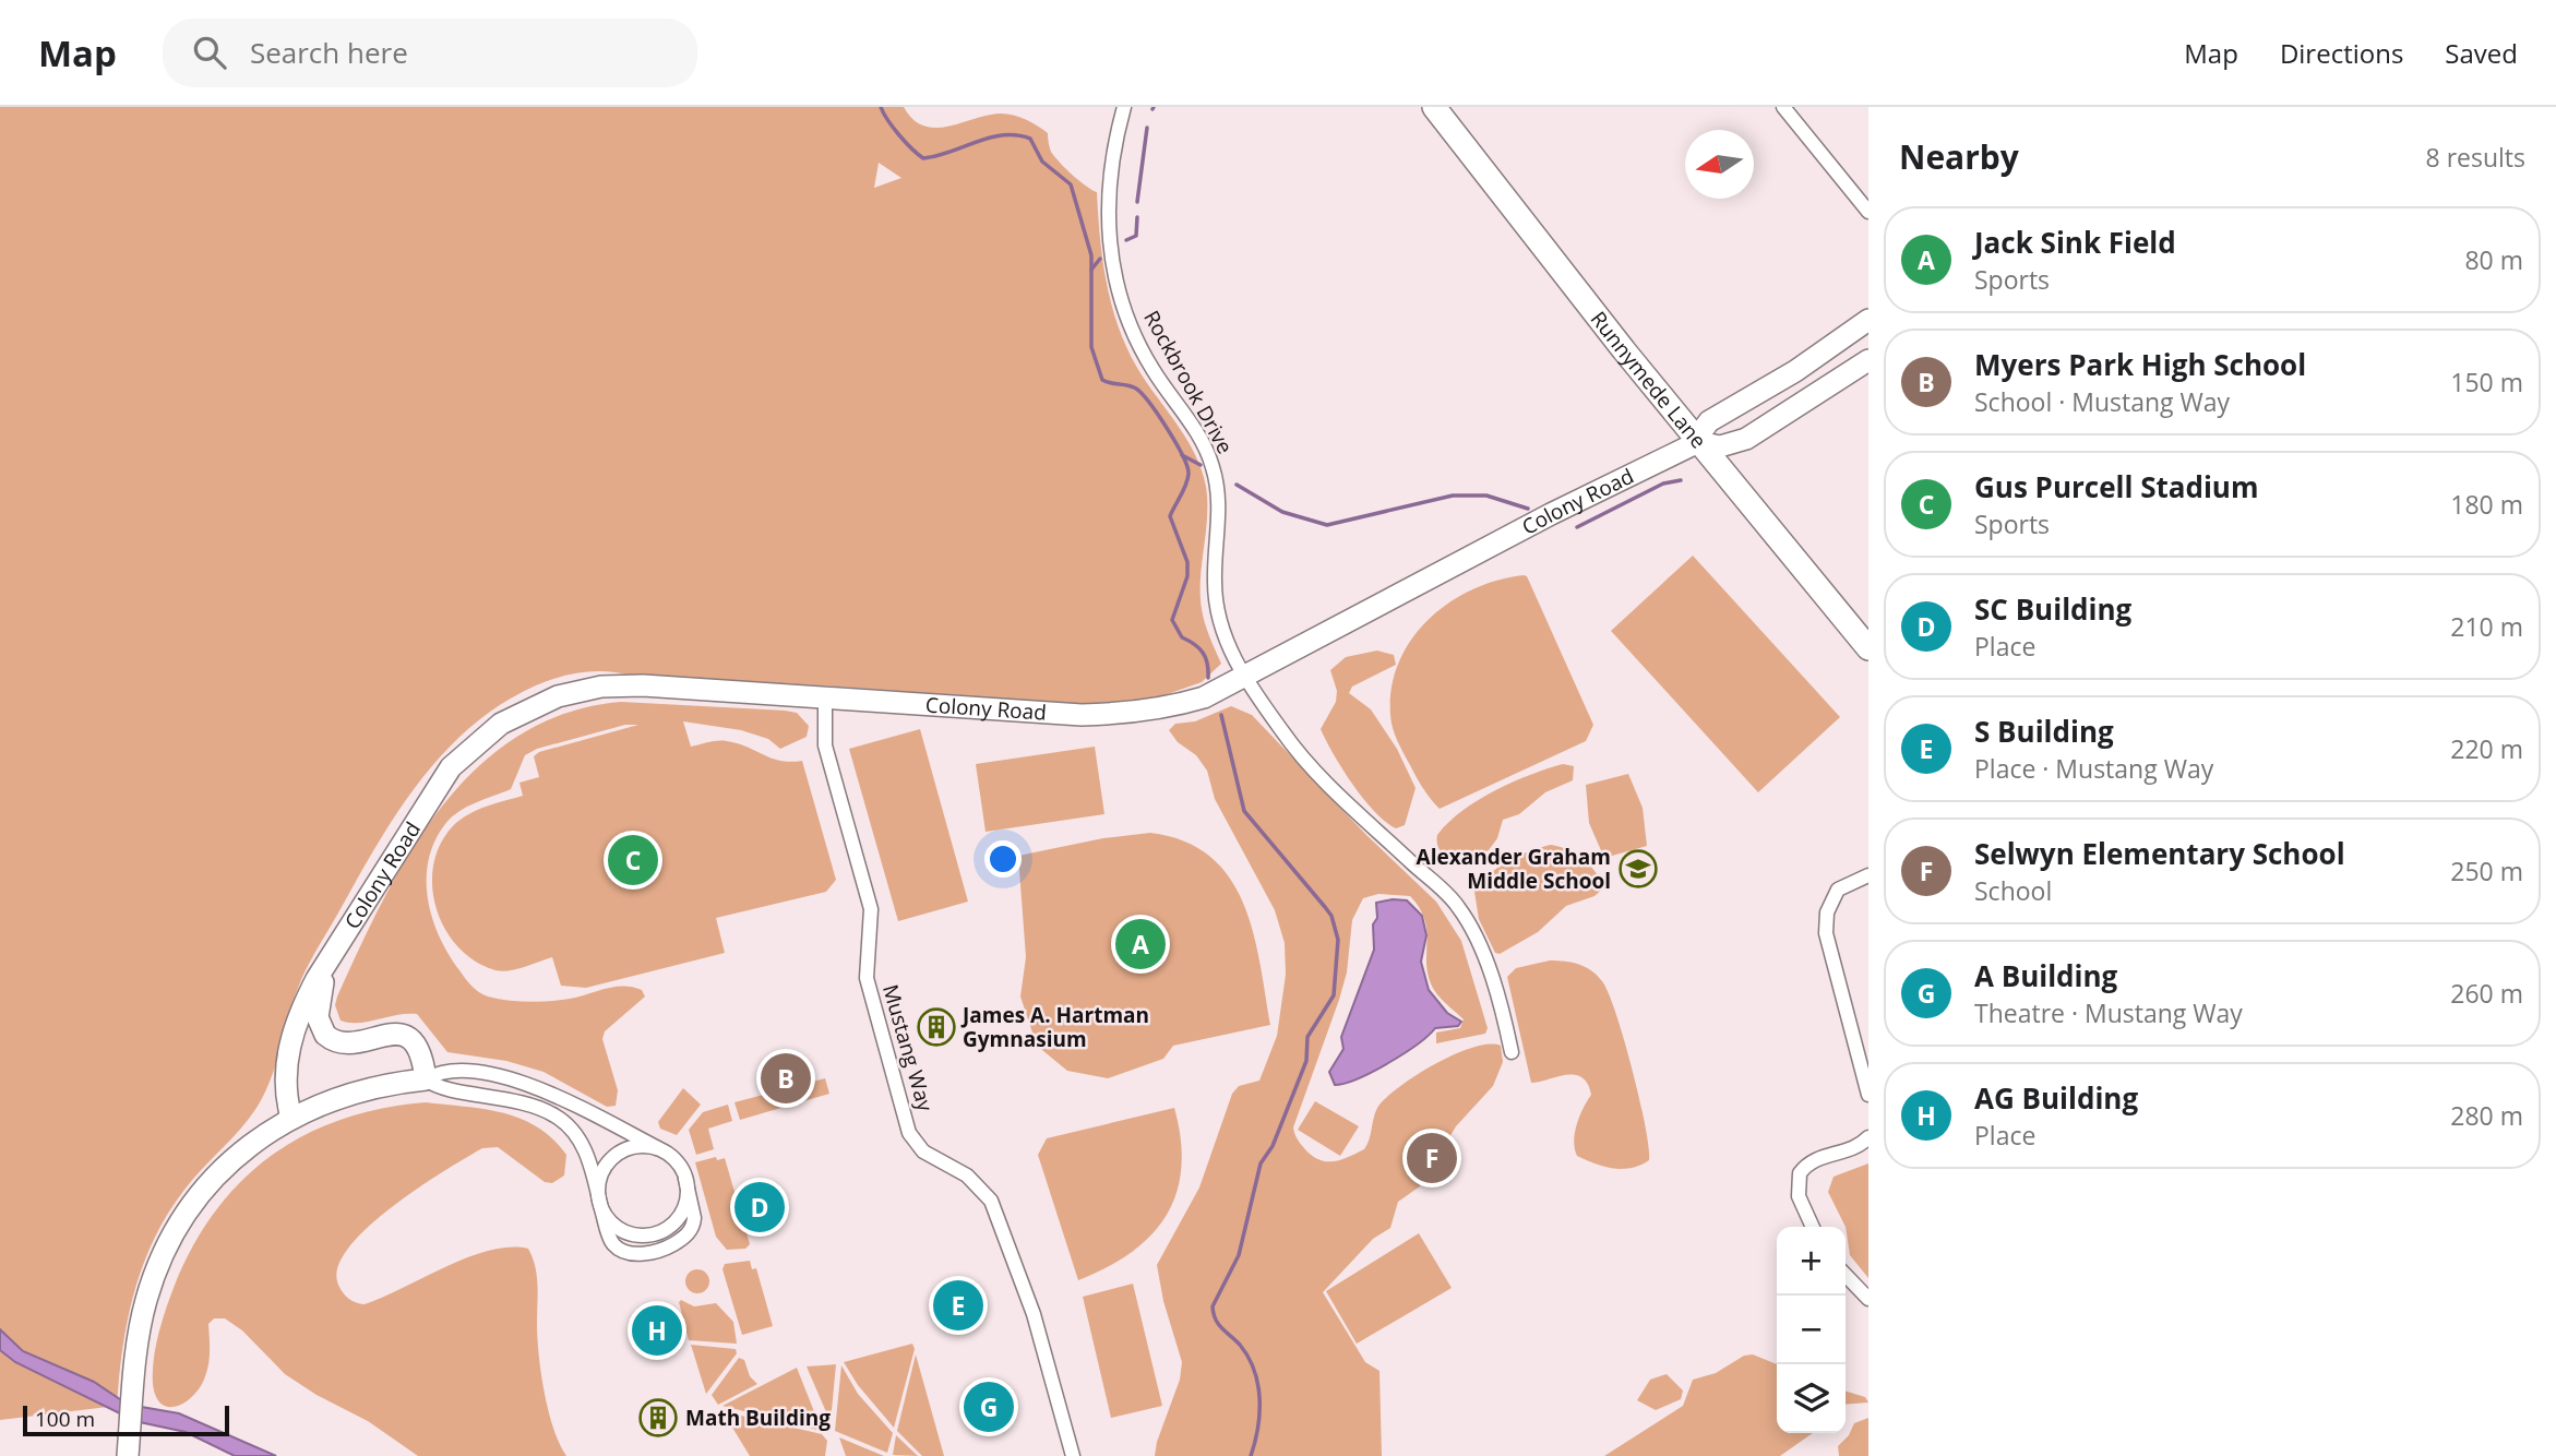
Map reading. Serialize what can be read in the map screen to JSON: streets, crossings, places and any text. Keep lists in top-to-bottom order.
{
  "streets": {
    "main road": ["Runnymede Lane"],
    "street": ["Rockbrook Drive", "Colony Road", "Mustang Way"]
  },
  "crossings": [
    ["Runnymede Lane", "Colony Road"],
    ["Rockbrook Drive", "Colony Road"],
    ["Colony Road", "Mustang Way"]
  ],
  "places": {
    "school or university": ["Alexander Graham Middle School"],
    "building": ["James A. Hartman Gymnasium", "Math Building"]
  },
  "scale_bar": "100 m",
  "north": "left",
  "page": {
    "header": "Map",
    "search": "Search here",
    "nav": ["Map", "Directions", "Saved"],
    "heading": ["Nearby", "8 results"],
    "list": [
      {
        "mark": "A",
        "name": "Jack Sink Field",
        "note": "Sports",
        "value": "80 m"
      },
      {
        "mark": "B",
        "name": "Myers Park High School",
        "note": "School · Mustang Way",
        "value": "150 m"
      },
      {
        "mark": "C",
        "name": "Gus Purcell Stadium",
        "note": "Sports",
        "value": "180 m"
      },
      {
        "mark": "D",
        "name": "SC Building",
        "note": "Place",
        "value": "210 m"
      },
      {
        "mark": "E",
        "name": "S Building",
        "note": "Place · Mustang Way",
        "value": "220 m"
      },
      {
        "mark": "F",
        "name": "Selwyn Elementary School",
        "note": "School",
        "value": "250 m"
      },
      {
        "mark": "G",
        "name": "A Building",
        "note": "Theatre · Mustang Way",
        "value": "260 m"
      },
      {
        "mark": "H",
        "name": "AG Building",
        "note": "Place",
        "value": "280 m"
      }
    ],
    "pins": [
      "C",
      "A",
      "B",
      "F",
      "D",
      "E",
      "H",
      "G"
    ],
    "map_buttons": ["+", "−"],
    "scale": "100 m"
  }
}
